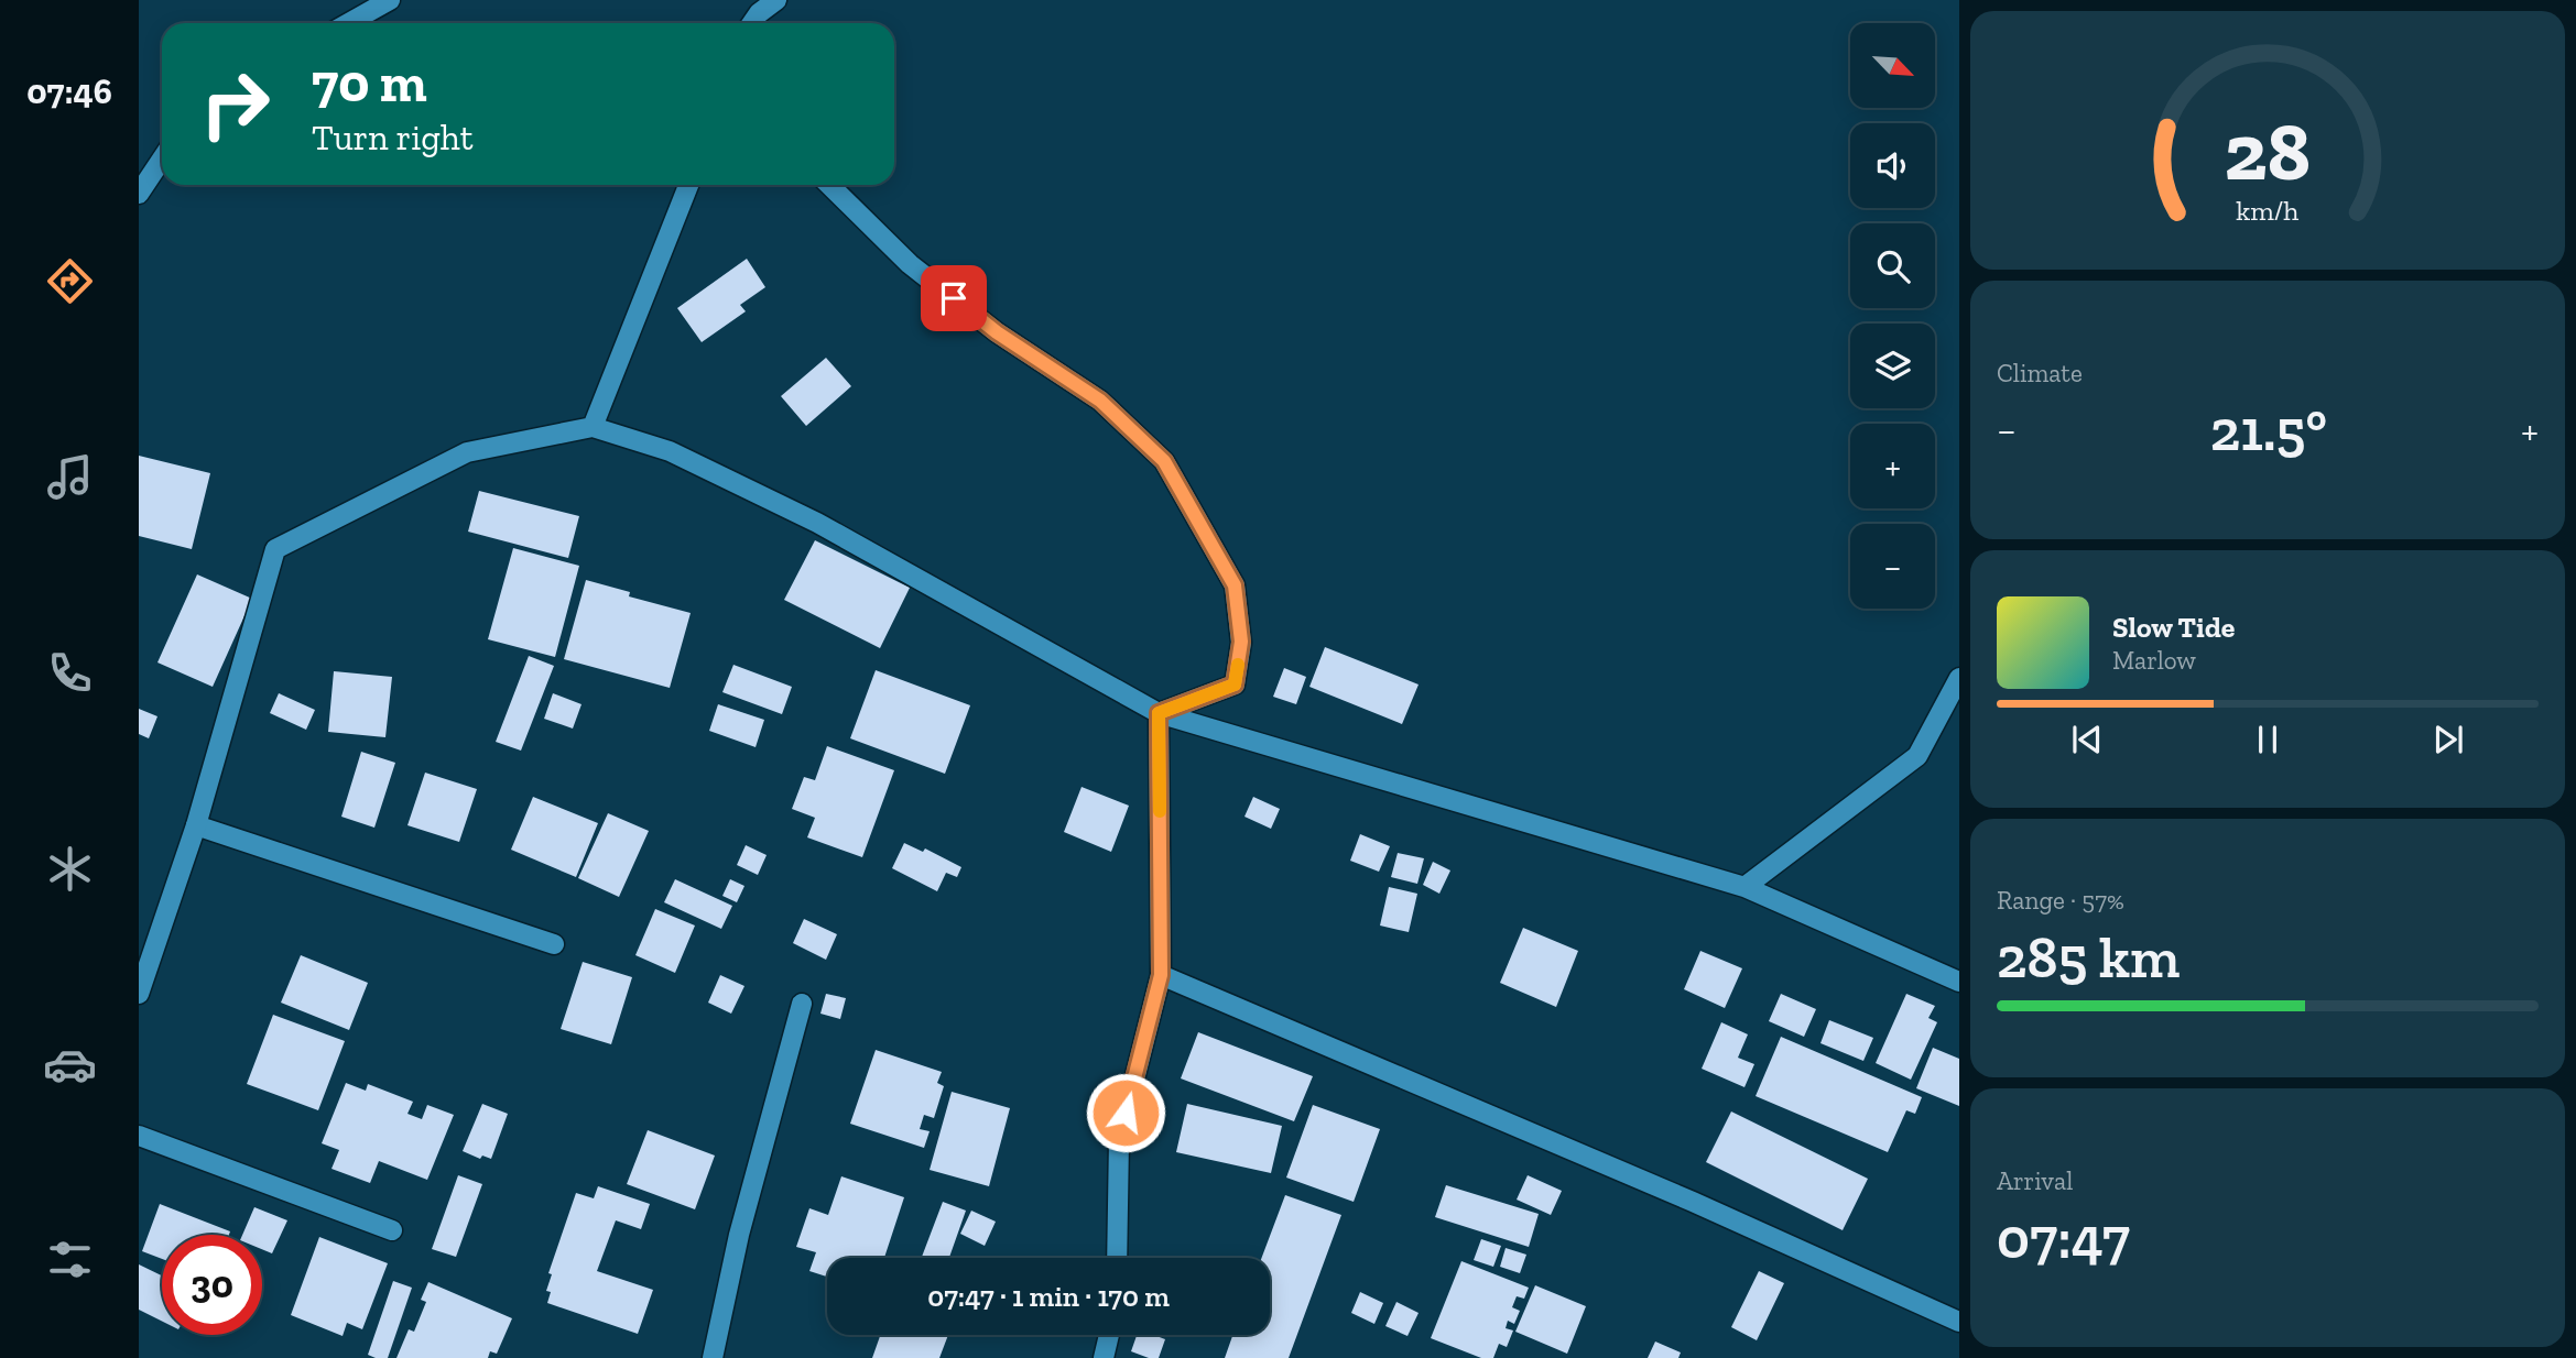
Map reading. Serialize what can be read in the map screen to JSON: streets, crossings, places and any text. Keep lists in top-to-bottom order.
{
  "north": "bottom right",
  "page": {
    "tabs": "07:46",
    "map_buttons": ["+", "−"],
    "turn": ["70 m", "Turn right"],
    "tile": [
      "Climate",
      ["Range · 57%", "285 km"],
      ["Arrival", "07:47"]
    ],
    "heat": ["−", "21.5°", "+"],
    "song": ["Slow Tide", "Marlow"],
    "limit": "30",
    "trip": "07:47 · 1 min · 170 m",
    "gauge": ["28", "km/h"]
  }
}
